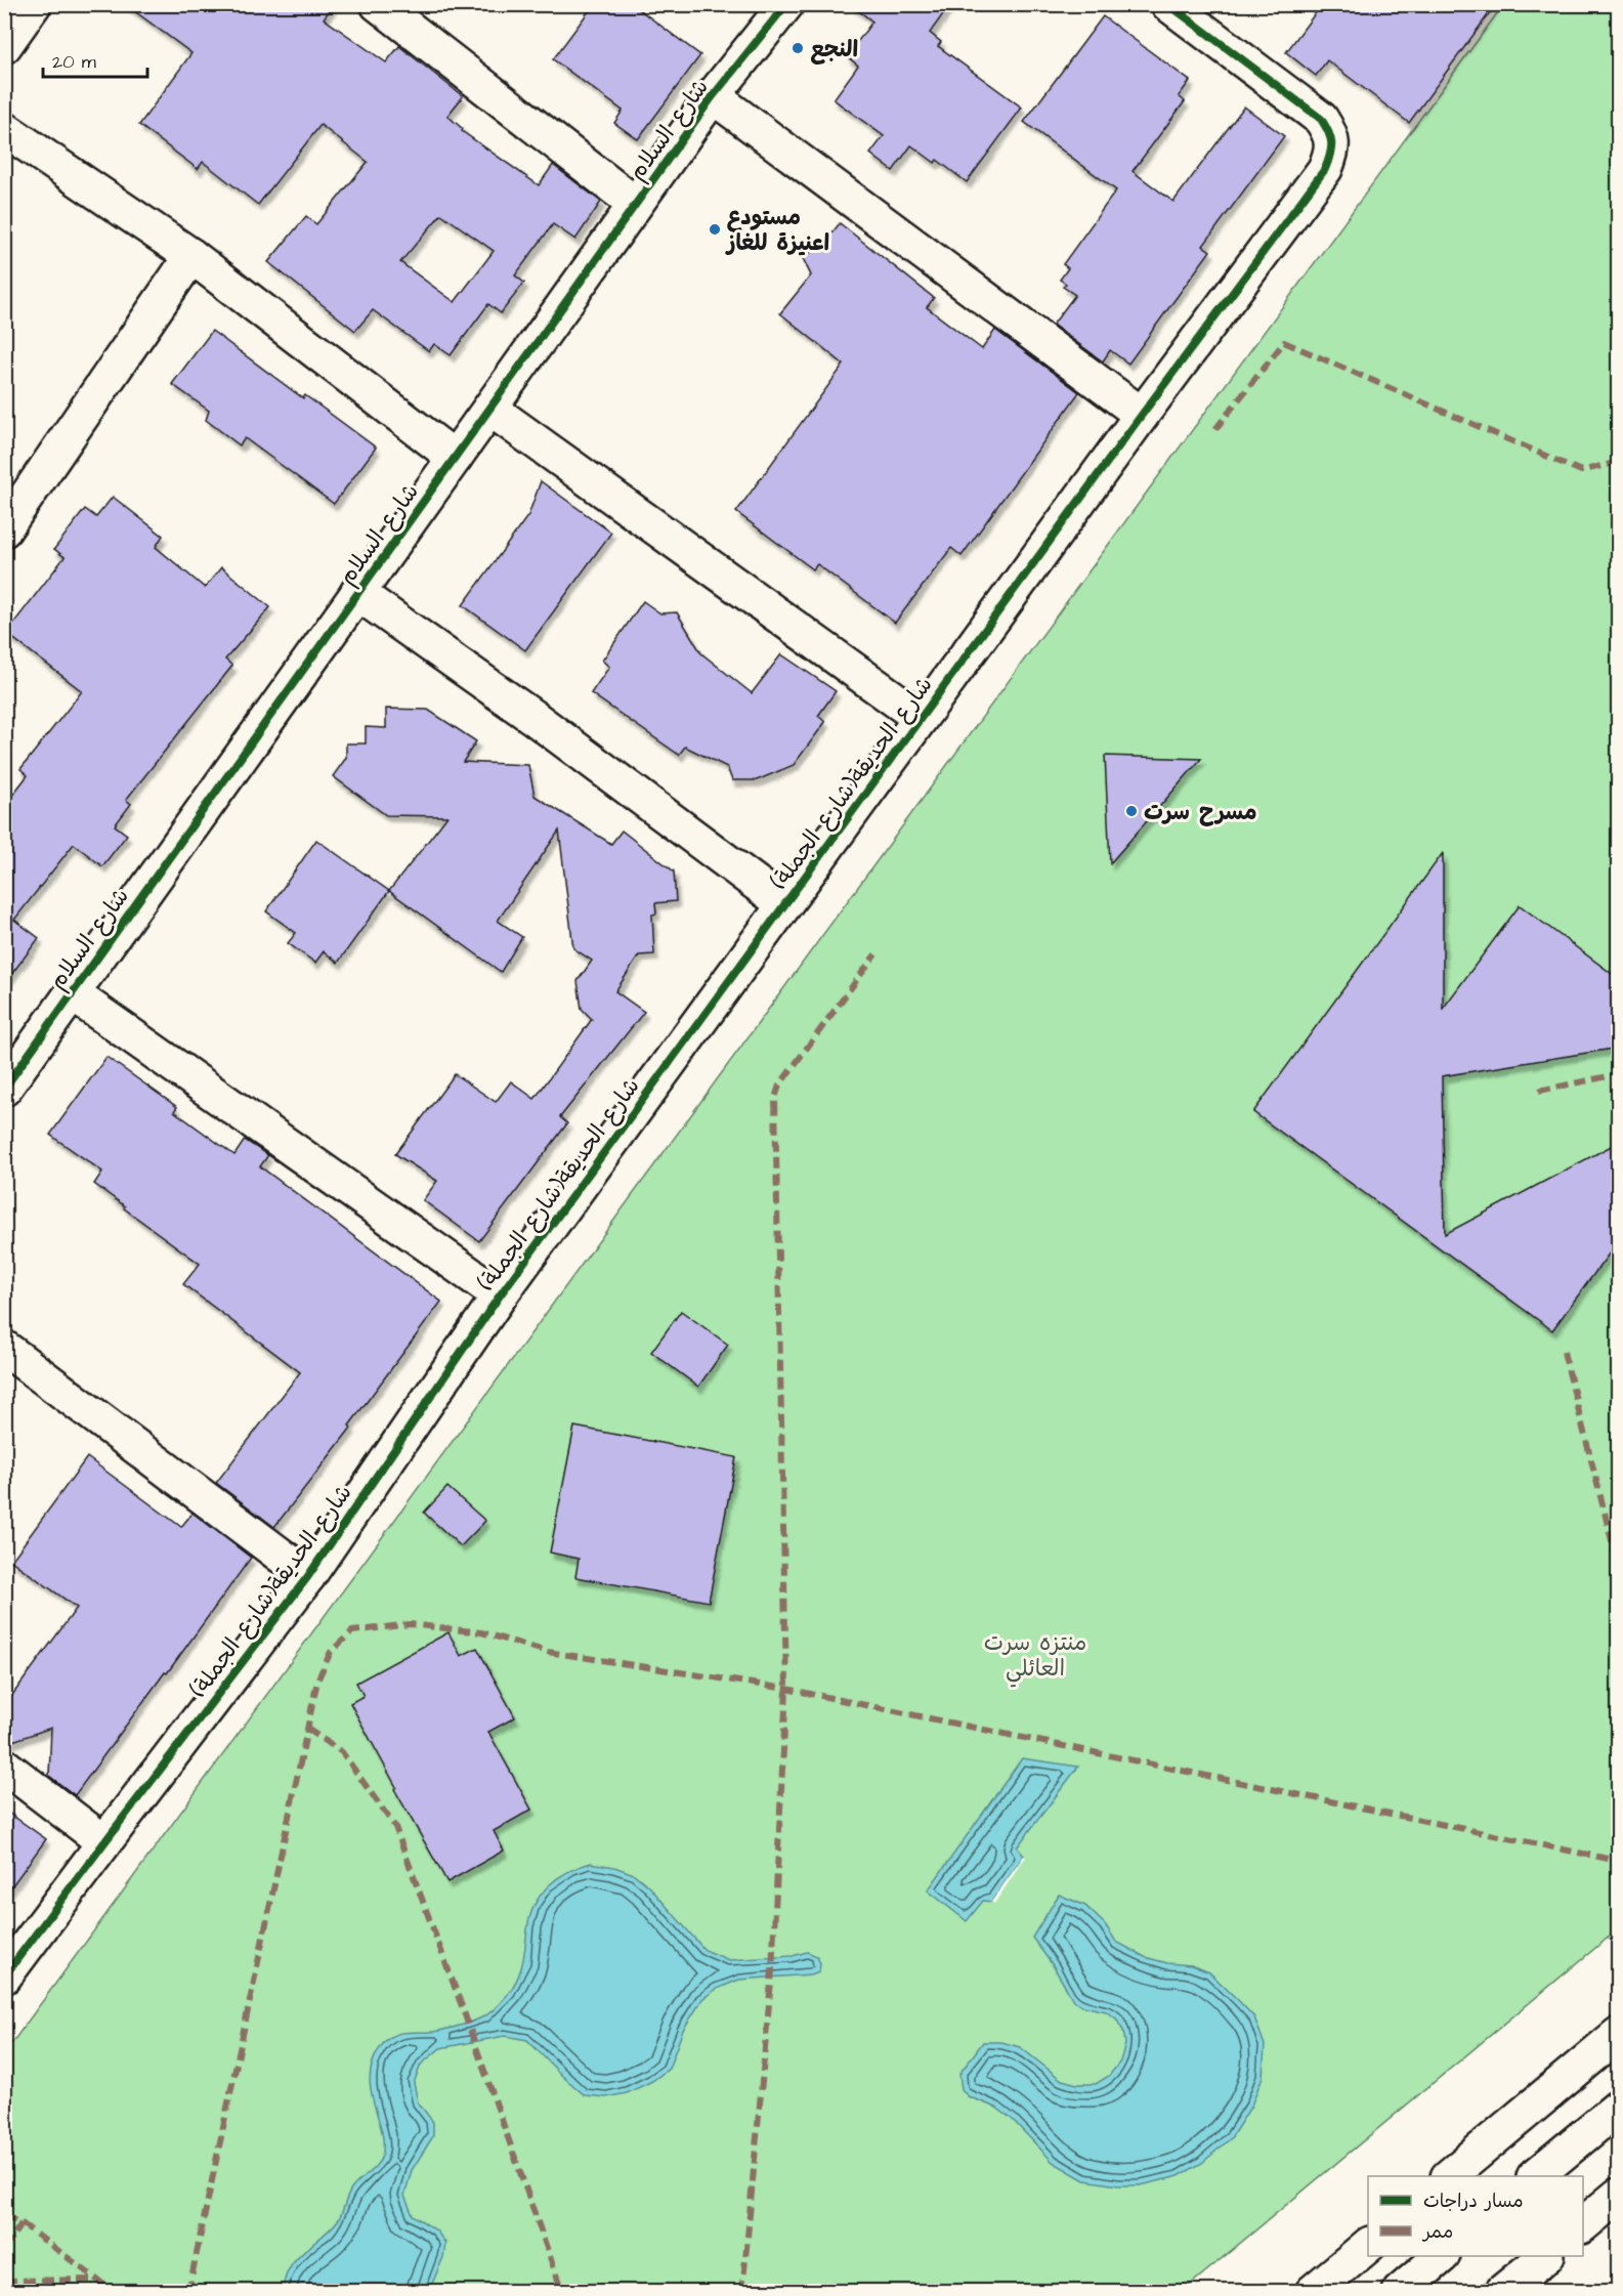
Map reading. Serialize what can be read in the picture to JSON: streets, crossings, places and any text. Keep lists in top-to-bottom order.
{
  "streets": {
    "street": ["شارع السلام", "شارع الحديقة(شارع الجملة)"]
  },
  "parks": ["منتزه سرت العائلي"],
  "places": ["النجع", "مستودع اعنيزة للغاز", "مسرح سرت"],
  "legend": ["مسار دراجات", "ممر"],
  "scale_bar": "20 m"
}
